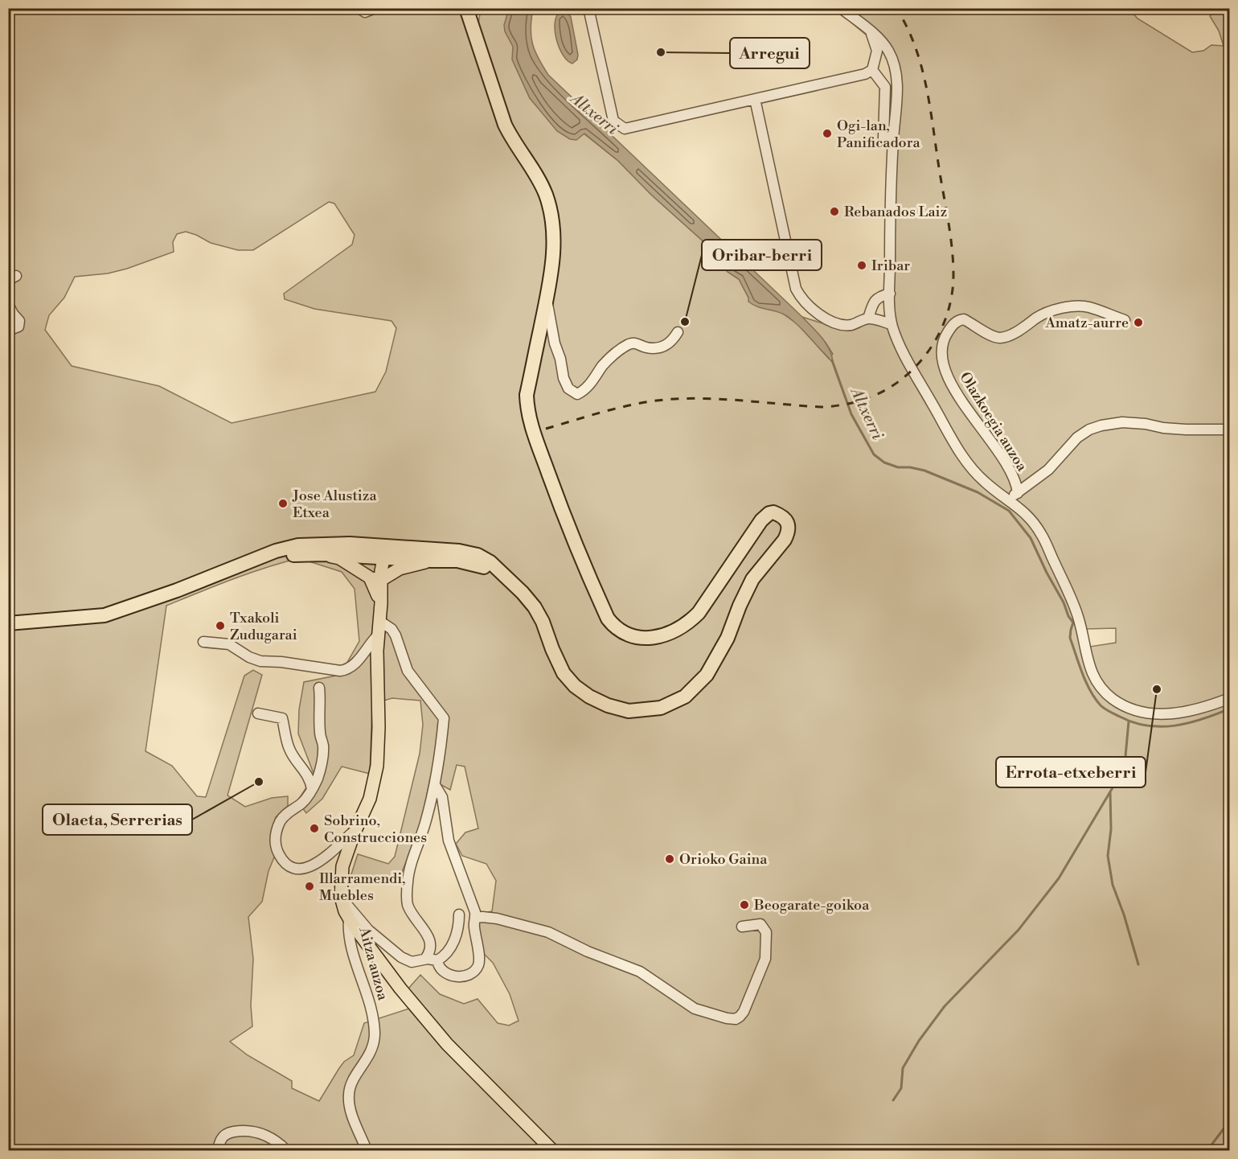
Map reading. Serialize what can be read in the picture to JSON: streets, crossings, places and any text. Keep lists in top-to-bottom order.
{
  "streets": {
    "street": ["Olazkoegia auzoa", "Aitza auzoa"]
  },
  "water": ["Altxerri"],
  "places": [
    "Arregui",
    "Ogi-lan, Panificadora",
    "Rebanados Laiz",
    "Iribar",
    "Oribar-berri",
    "Amatz-aurre",
    "Jose Alustiza Etxea",
    "Txakoli Zudugarai",
    "Errota-etxeberri",
    "Olaeta, Serrerias",
    "Sobrino, Construcciones",
    "Orioko Gaina",
    "Illarramendi, Muebles",
    "Beogarate-goikoa"
  ]
}
